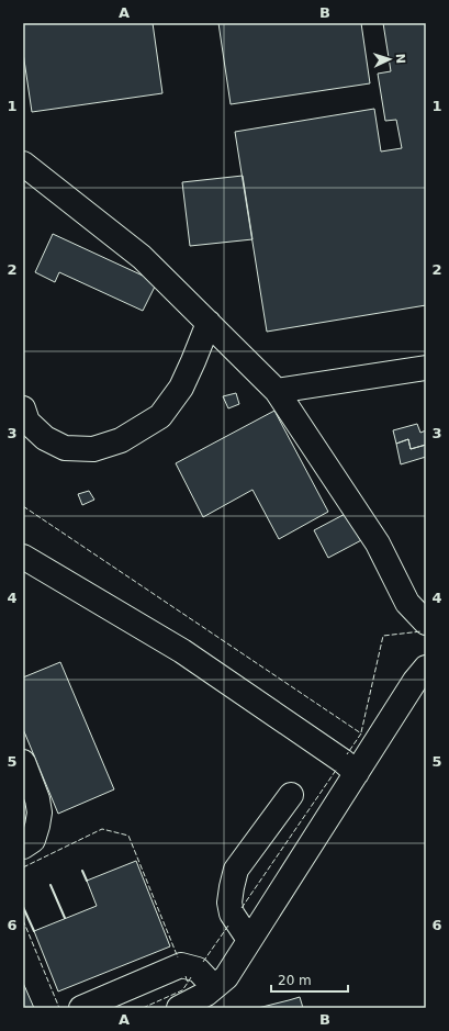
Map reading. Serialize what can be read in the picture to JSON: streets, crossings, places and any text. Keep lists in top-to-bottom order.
{
  "scale_bar": "20 m",
  "north": "right",
  "grid": {
    "columns": ["A", "B"],
    "rows": [
      "1",
      "2",
      "3",
      "4",
      "5",
      "6"
    ]
  }
}
